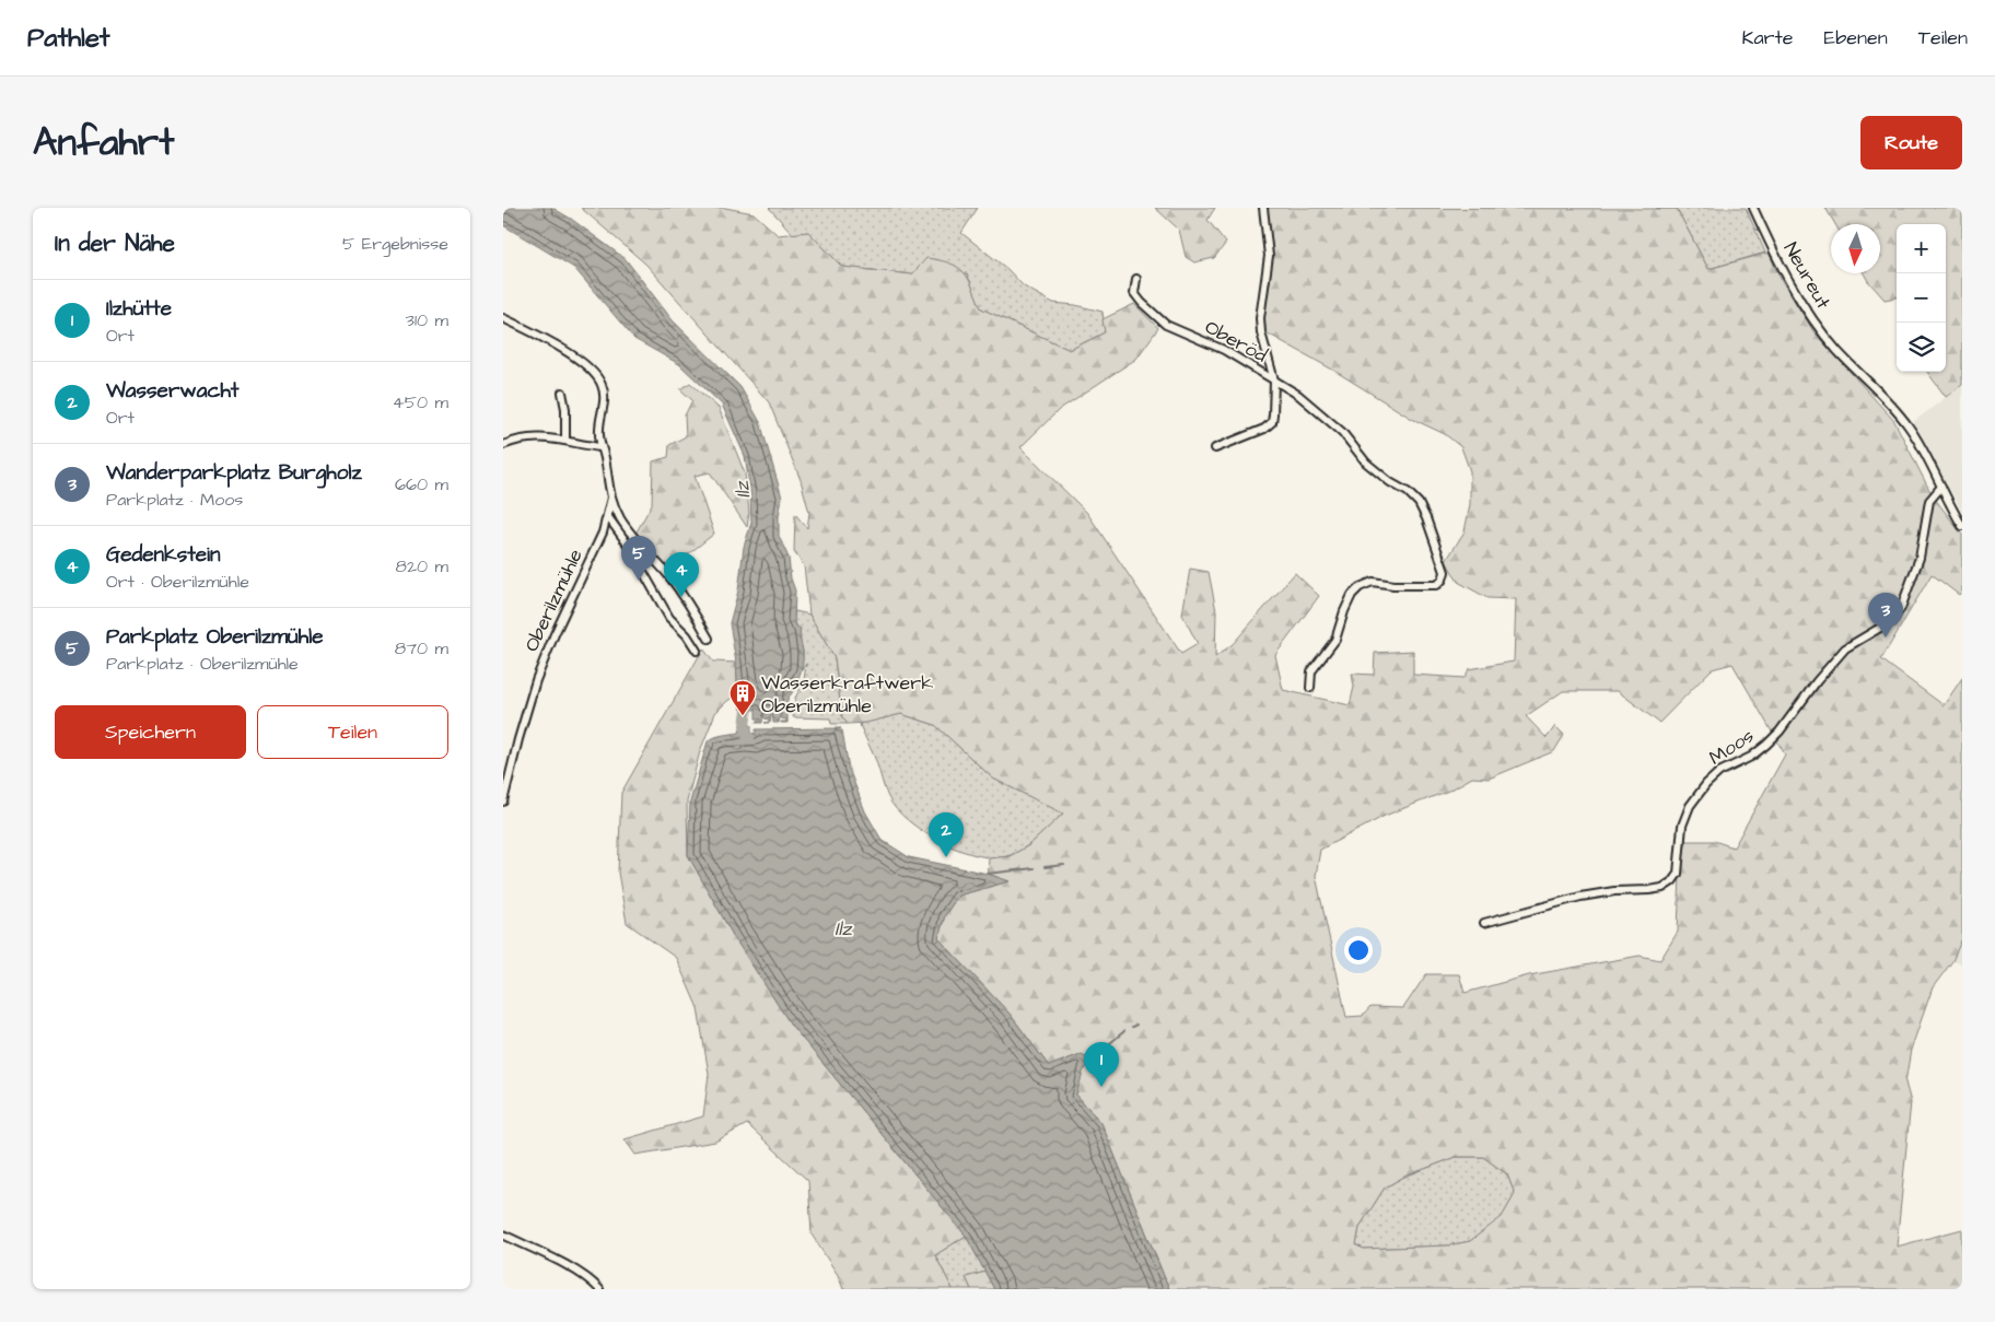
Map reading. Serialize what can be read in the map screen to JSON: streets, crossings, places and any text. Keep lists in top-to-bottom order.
{
  "streets": {
    "street": [
      "Neureut",
      "Oberöd",
      "Oberilzmühle",
      "Moos"
    ]
  },
  "crossings": [
    ["Neureut", "Moos"]
  ],
  "water": ["Ilz"],
  "places": {
    "building": ["Wasserkraftwerk Oberilzmühle"]
  },
  "north": "bottom",
  "page": {
    "header": "Pathlet",
    "nav": ["Karte", "Ebenen", "Teilen"],
    "title": "Anfahrt",
    "buttons": [
      "Route",
      ["Speichern", "Teilen"]
    ],
    "heading": ["In der Nähe", "5 Ergebnisse"],
    "map_buttons": ["+", "−"],
    "list": [
      {
        "mark": "1",
        "name": "Ilzhütte",
        "note": "Ort",
        "value": "310 m"
      },
      {
        "mark": "2",
        "name": "Wasserwacht",
        "note": "Ort",
        "value": "450 m"
      },
      {
        "mark": "3",
        "name": "Wanderparkplatz Burgholz",
        "note": "Parkplatz · Moos",
        "value": "660 m"
      },
      {
        "mark": "4",
        "name": "Gedenkstein",
        "note": "Ort · Oberilzmühle",
        "value": "820 m"
      },
      {
        "mark": "5",
        "name": "Parkplatz Oberilzmühle",
        "note": "Parkplatz · Oberilzmühle",
        "value": "870 m"
      }
    ],
    "pins": [
      "5",
      "4",
      "3",
      "2",
      "1"
    ]
  }
}
